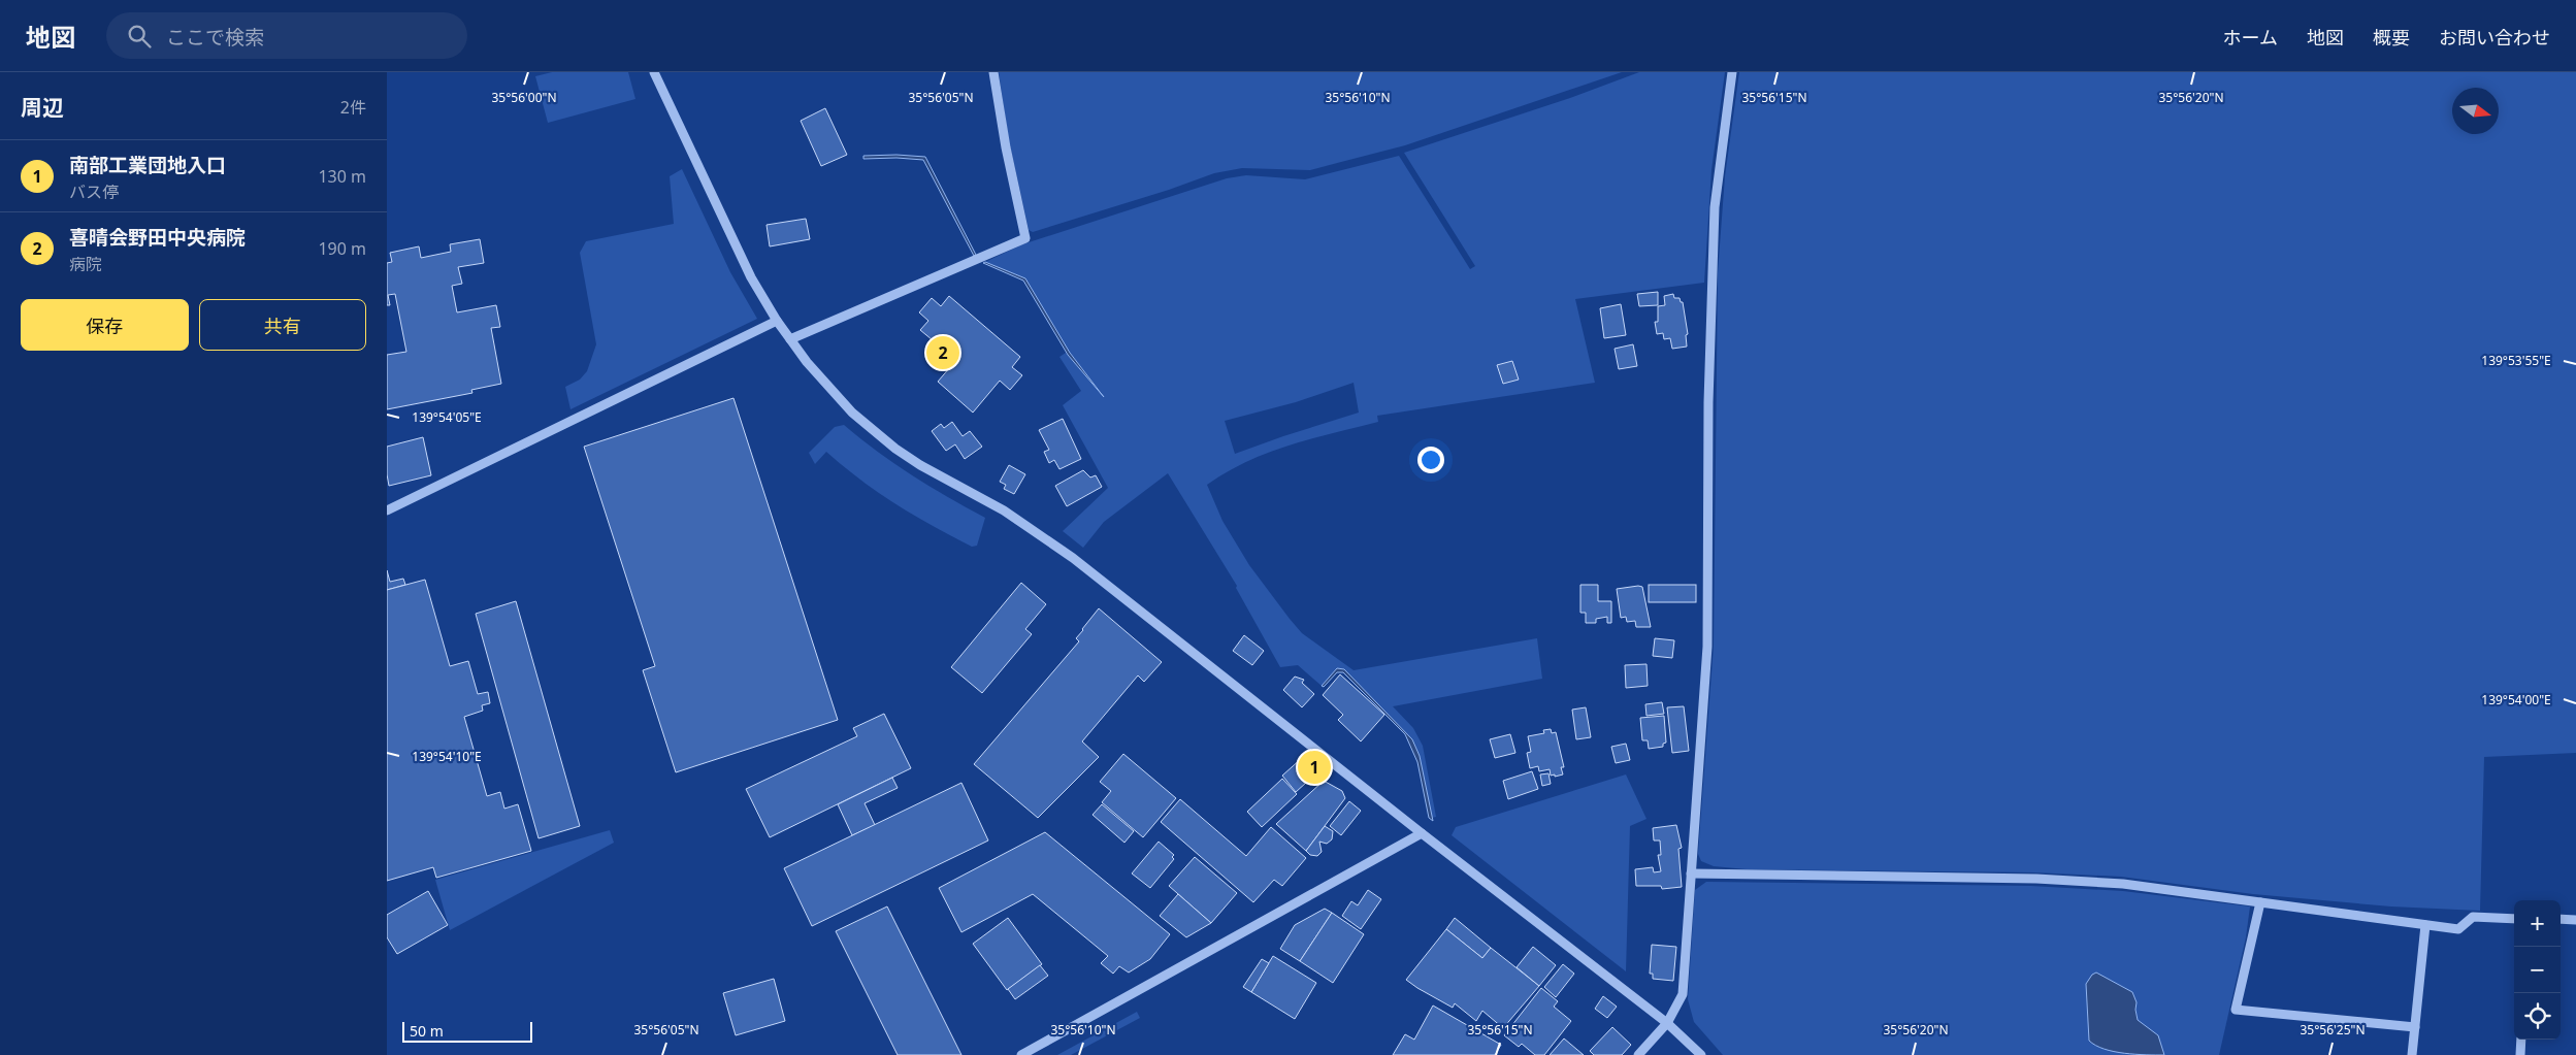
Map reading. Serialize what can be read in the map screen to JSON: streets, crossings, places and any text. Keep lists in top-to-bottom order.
{
  "scale_bar": "50 m",
  "north": "right",
  "page": {
    "header": "地図",
    "search": "ここで検索",
    "nav": [
      "ホーム",
      "地図",
      "概要",
      "お問い合わせ"
    ],
    "heading": ["周辺", "2件"],
    "list": [
      {
        "mark": "1",
        "name": "南部工業団地入口",
        "note": "バス停",
        "value": "130 m"
      },
      {
        "mark": "2",
        "name": "喜晴会野田中央病院",
        "note": "病院",
        "value": "190 m"
      }
    ],
    "buttons": ["保存", "共有"],
    "pins": ["2", "1"],
    "map_buttons": ["+", "−"],
    "scale": "50 m"
  },
  "coordinates": [
    "35°56'00\"N",
    "35°56'05\"N",
    "35°56'10\"N",
    "35°56'15\"N",
    "35°56'20\"N",
    "139°53'55\"E",
    "139°54'05\"E",
    "139°54'00\"E",
    "139°54'10\"E",
    "35°56'25\"N"
  ]
}
